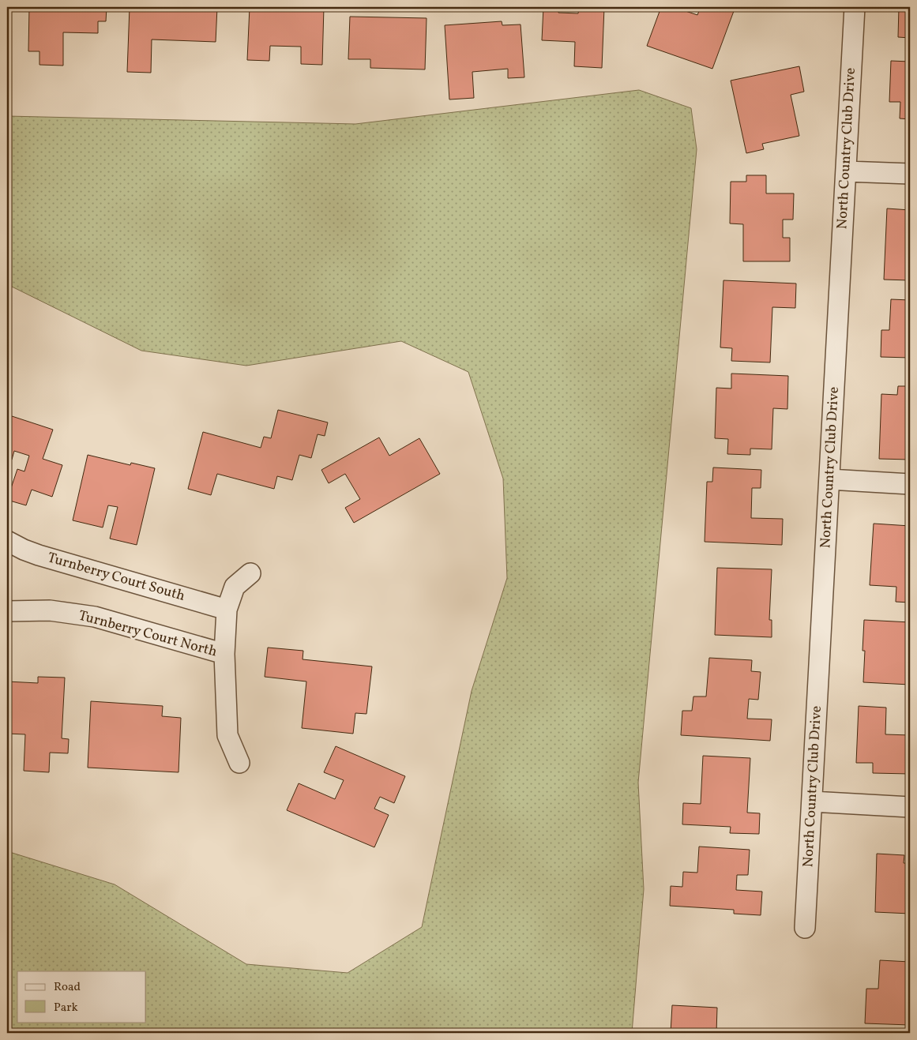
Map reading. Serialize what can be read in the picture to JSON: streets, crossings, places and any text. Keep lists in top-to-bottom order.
{
  "streets": {
    "street": ["North Country Club Drive", "Turnberry Court South", "Turnberry Court North"]
  },
  "legend": ["Road", "Park"]
}
